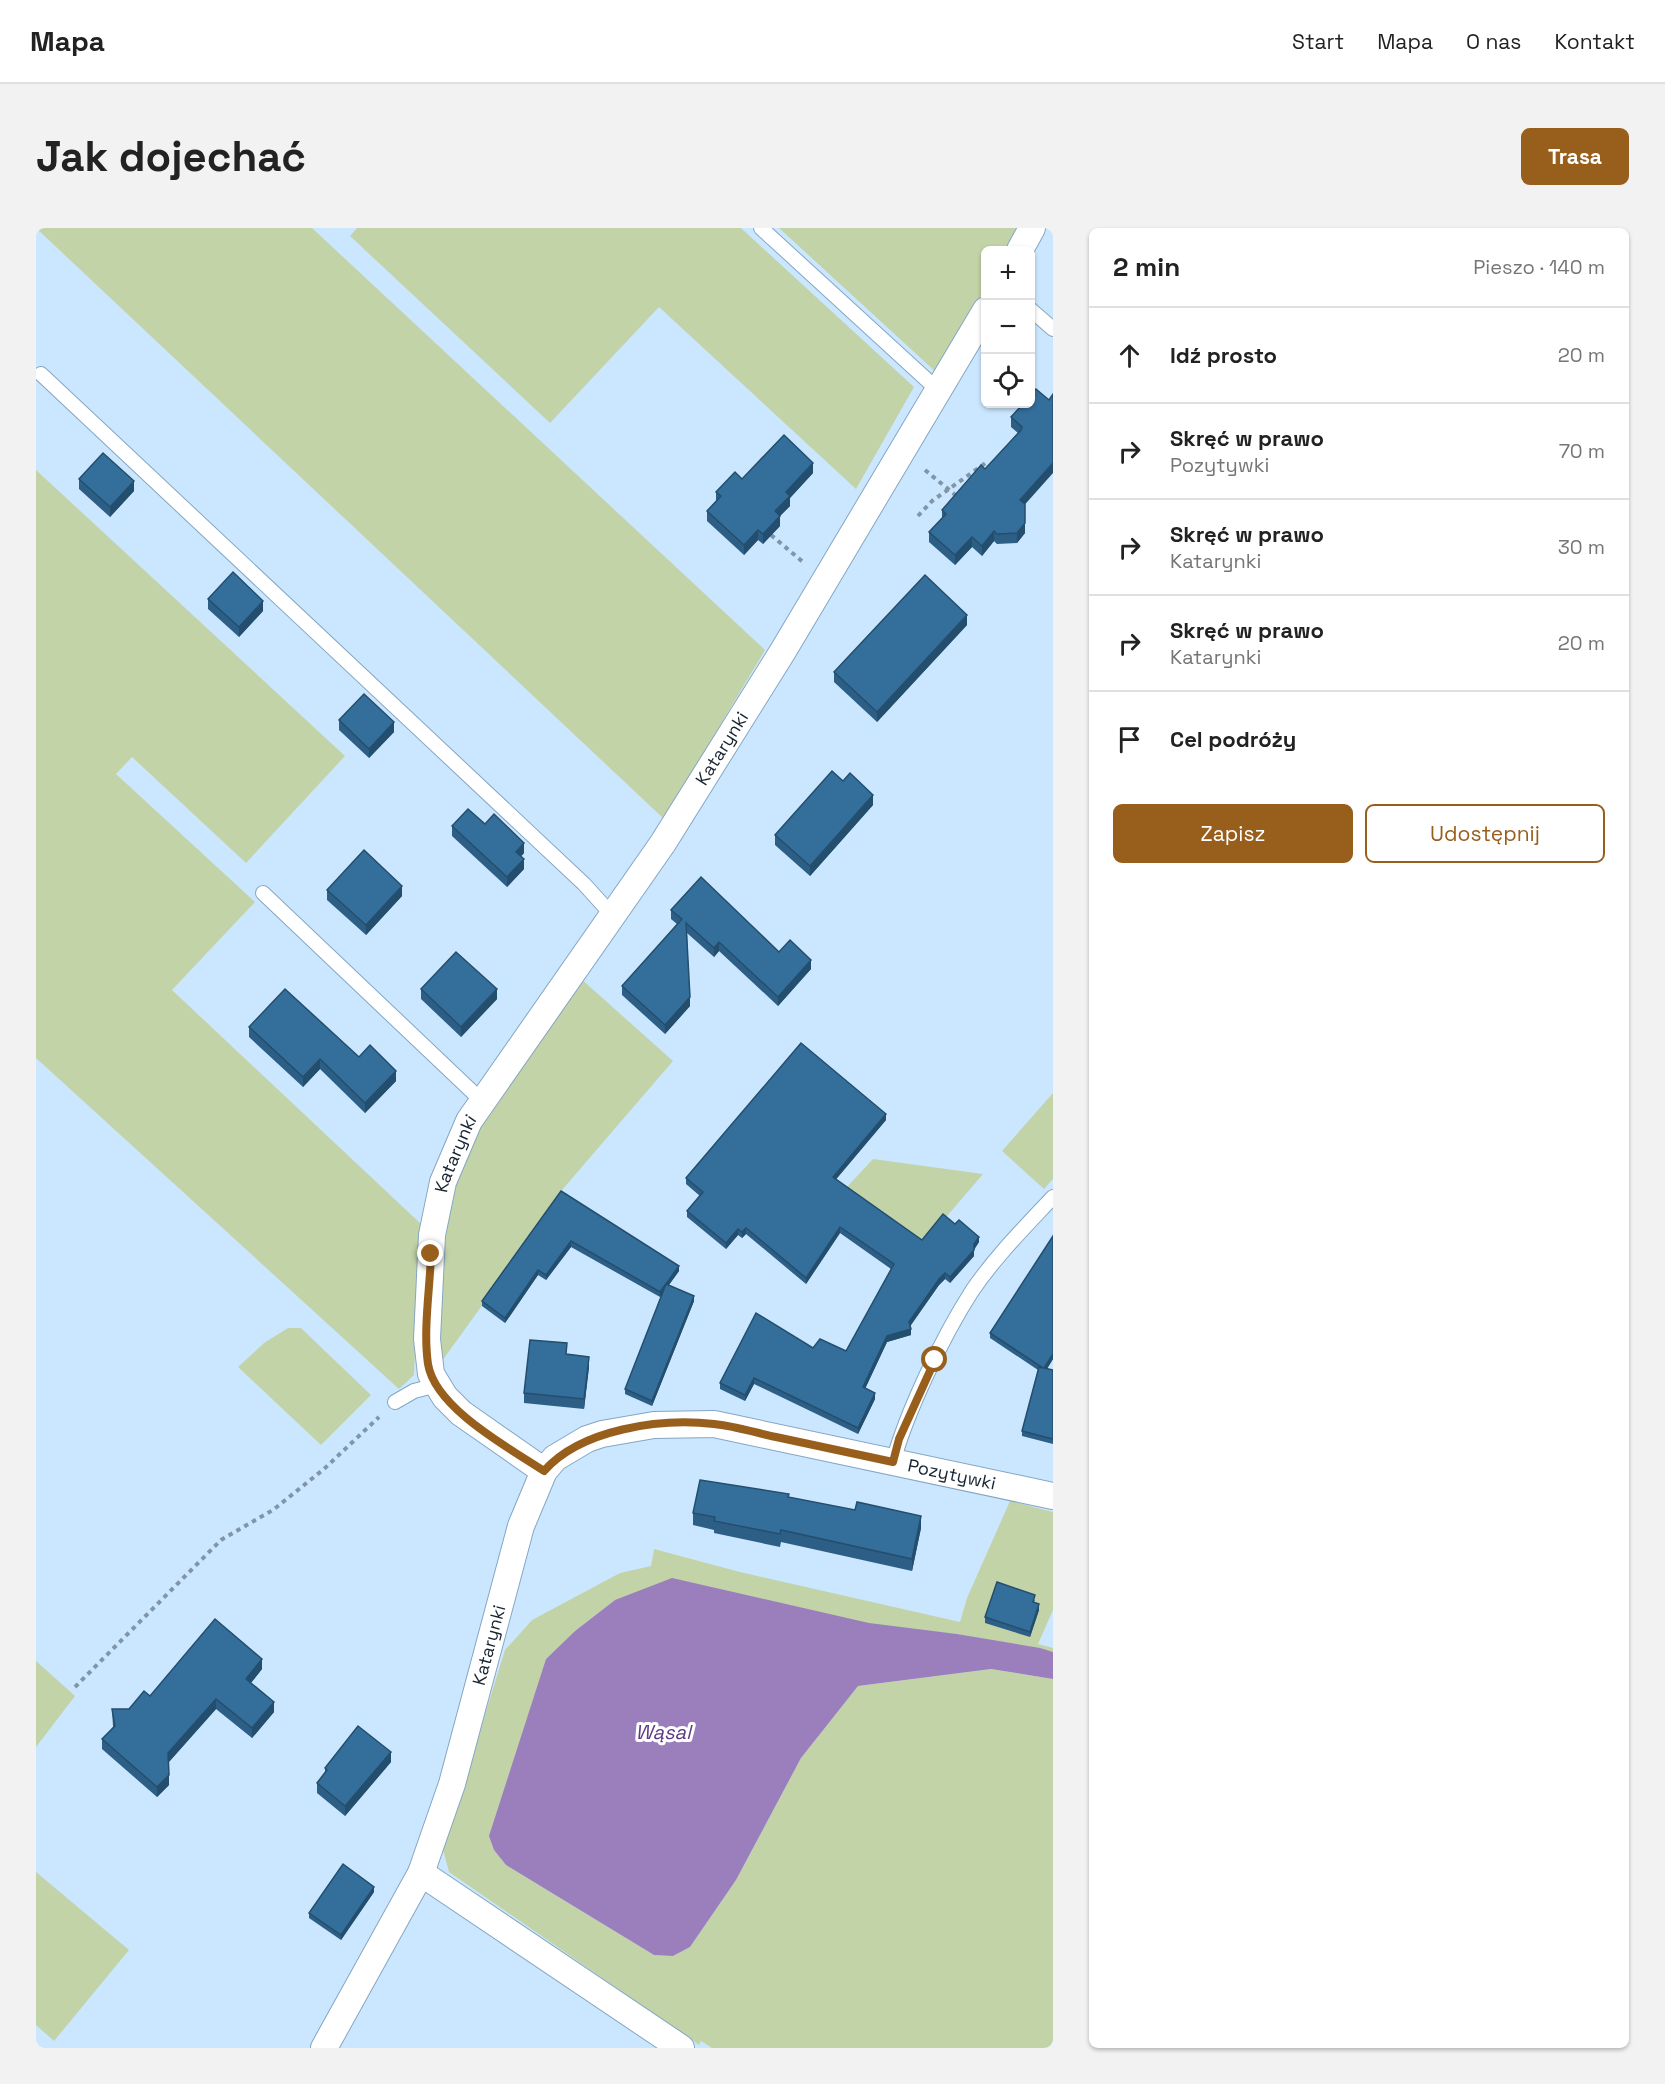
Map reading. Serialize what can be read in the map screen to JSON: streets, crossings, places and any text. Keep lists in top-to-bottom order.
{
  "streets": {
    "street": ["Katarynki", "Pozytywki"]
  },
  "crossings": [
    ["Katarynki", "Pozytywki"]
  ],
  "water": ["Wąsal"],
  "page": {
    "header": "Mapa",
    "nav": [
      "Start",
      "Mapa",
      "O nas",
      "Kontakt"
    ],
    "buttons": [
      "Trasa",
      ["Zapisz", "Udostępnij"]
    ],
    "title": "Jak dojechać",
    "heading": ["2 min", "Pieszo · 140 m"],
    "map_buttons": ["+", "−"],
    "list": [
      ["Idź prosto", "20 m"],
      ["Skręć w prawo", "Pozytywki", "70 m"],
      ["Skręć w prawo", "Katarynki", "30 m"],
      ["Skręć w prawo", "Katarynki", "20 m"],
      "Cel podróży"
    ]
  }
}
